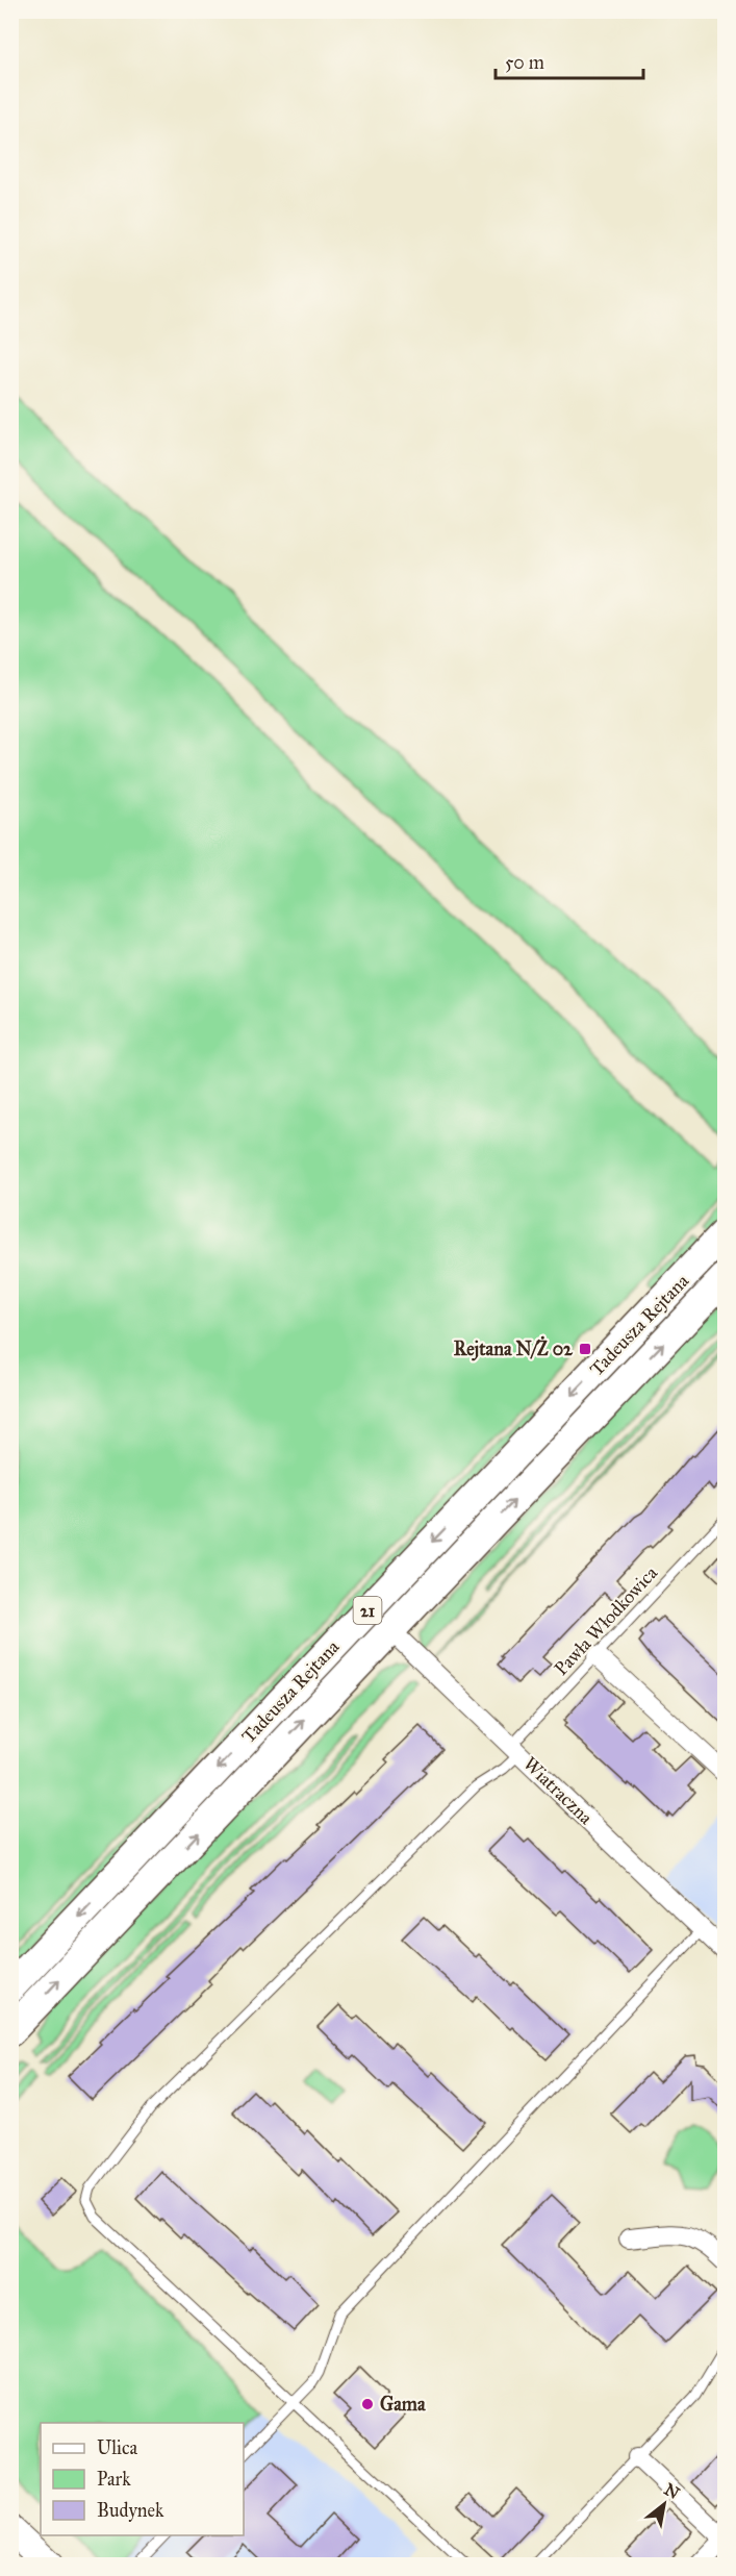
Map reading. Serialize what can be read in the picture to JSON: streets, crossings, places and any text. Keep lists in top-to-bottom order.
{
  "streets": {
    "main road": ["Tadeusza Rejtana", "21"],
    "street": ["Wiatraczna"],
    "lane": ["Pawła Włodkowica"]
  },
  "crossings": [
    ["Tadeusza Rejtana", "Wiatraczna"],
    ["Pawła Włodkowica", "Wiatraczna"]
  ],
  "places": {
    "transit": ["Rejtana N/Ż 02"],
    "other": ["Gama"]
  },
  "legend": ["Ulica", "Park", "Budynek"],
  "scale_bar": "50 m",
  "north": "top right"
}
